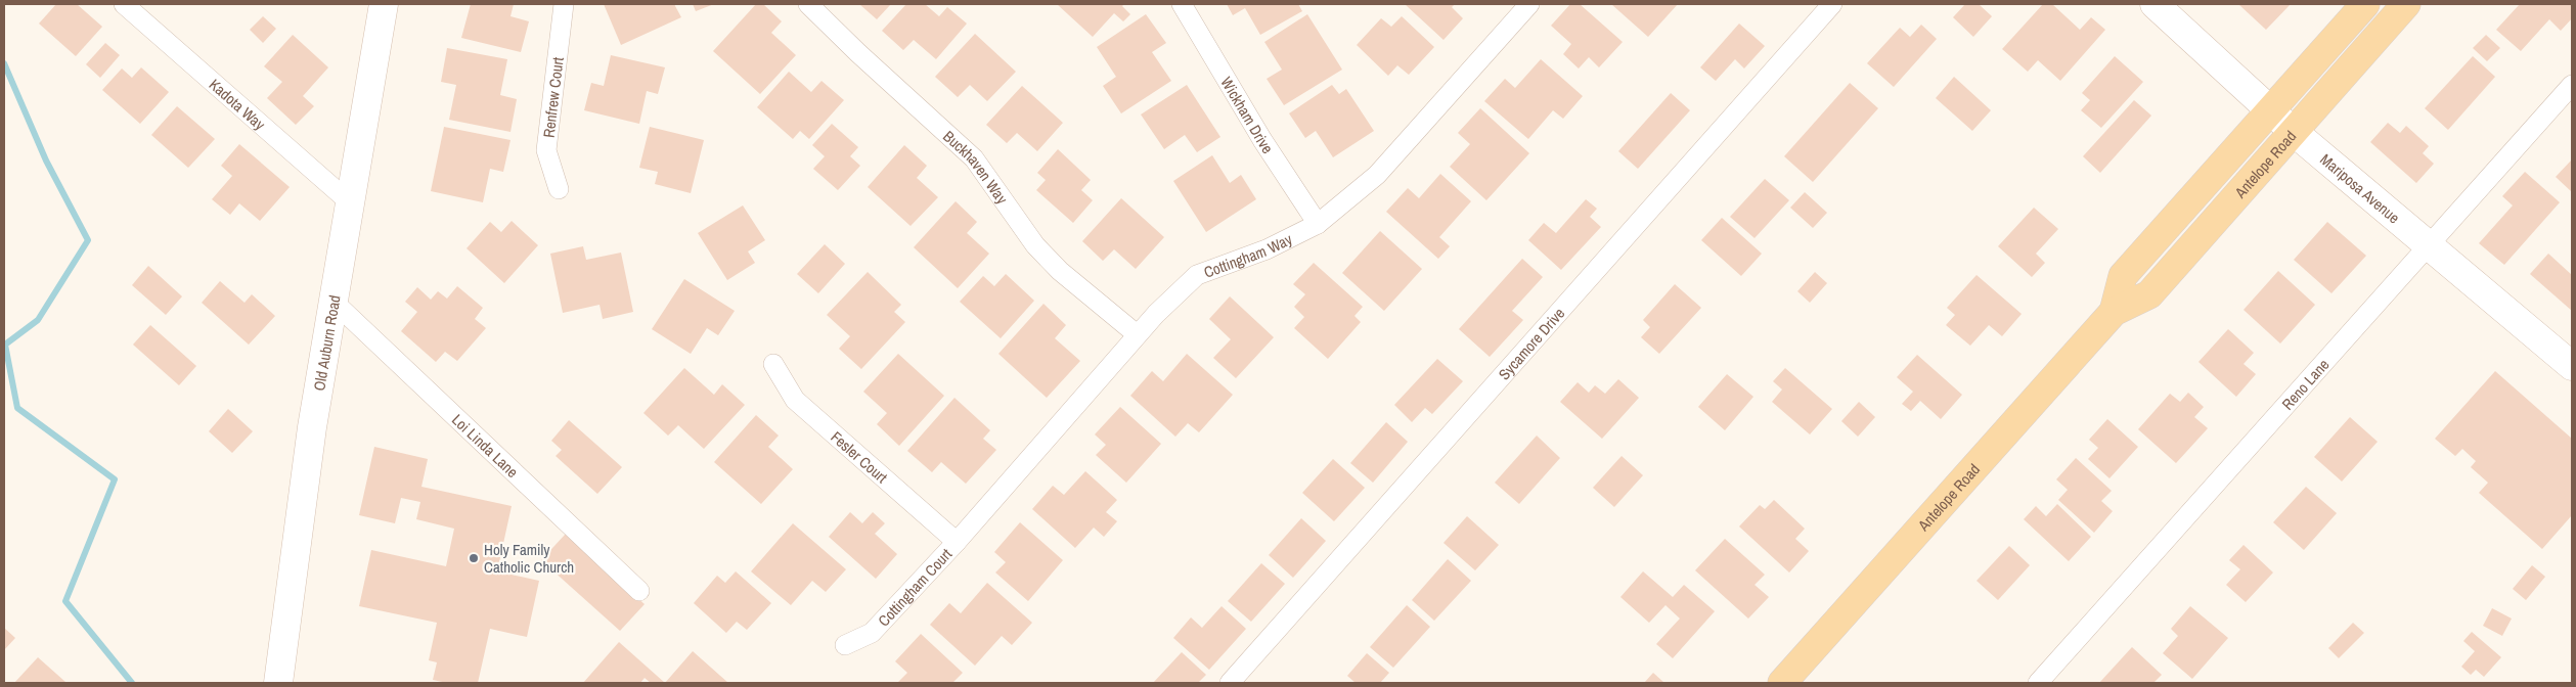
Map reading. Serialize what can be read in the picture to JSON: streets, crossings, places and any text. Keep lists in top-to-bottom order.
{
  "streets": {
    "main road": ["Antelope Road", "Mariposa Avenue", "Old Auburn Road"],
    "street": [
      "Renfrew Court",
      "Kadota Way",
      "Wickham Drive",
      "Buckhaven Way",
      "Cottingham Way",
      "Sycamore Drive",
      "Reno Lane",
      "Loi Linda Lane",
      "Fesler Court",
      "Cottingham Court"
    ]
  },
  "crossings": [
    ["Kadota Way", "Old Auburn Road"],
    ["Wickham Drive", "Cottingham Way"],
    ["Antelope Road", "Mariposa Avenue"],
    ["Buckhaven Way", "Cottingham Way"],
    ["Mariposa Avenue", "Reno Lane"],
    ["Cottingham Way", "Fesler Court"],
    ["Cottingham Way", "Cottingham Court"],
    ["Old Auburn Road", "Loi Linda Lane"],
    ["Fesler Court", "Cottingham Court"]
  ],
  "places": ["Holy Family Catholic Church"]
}
